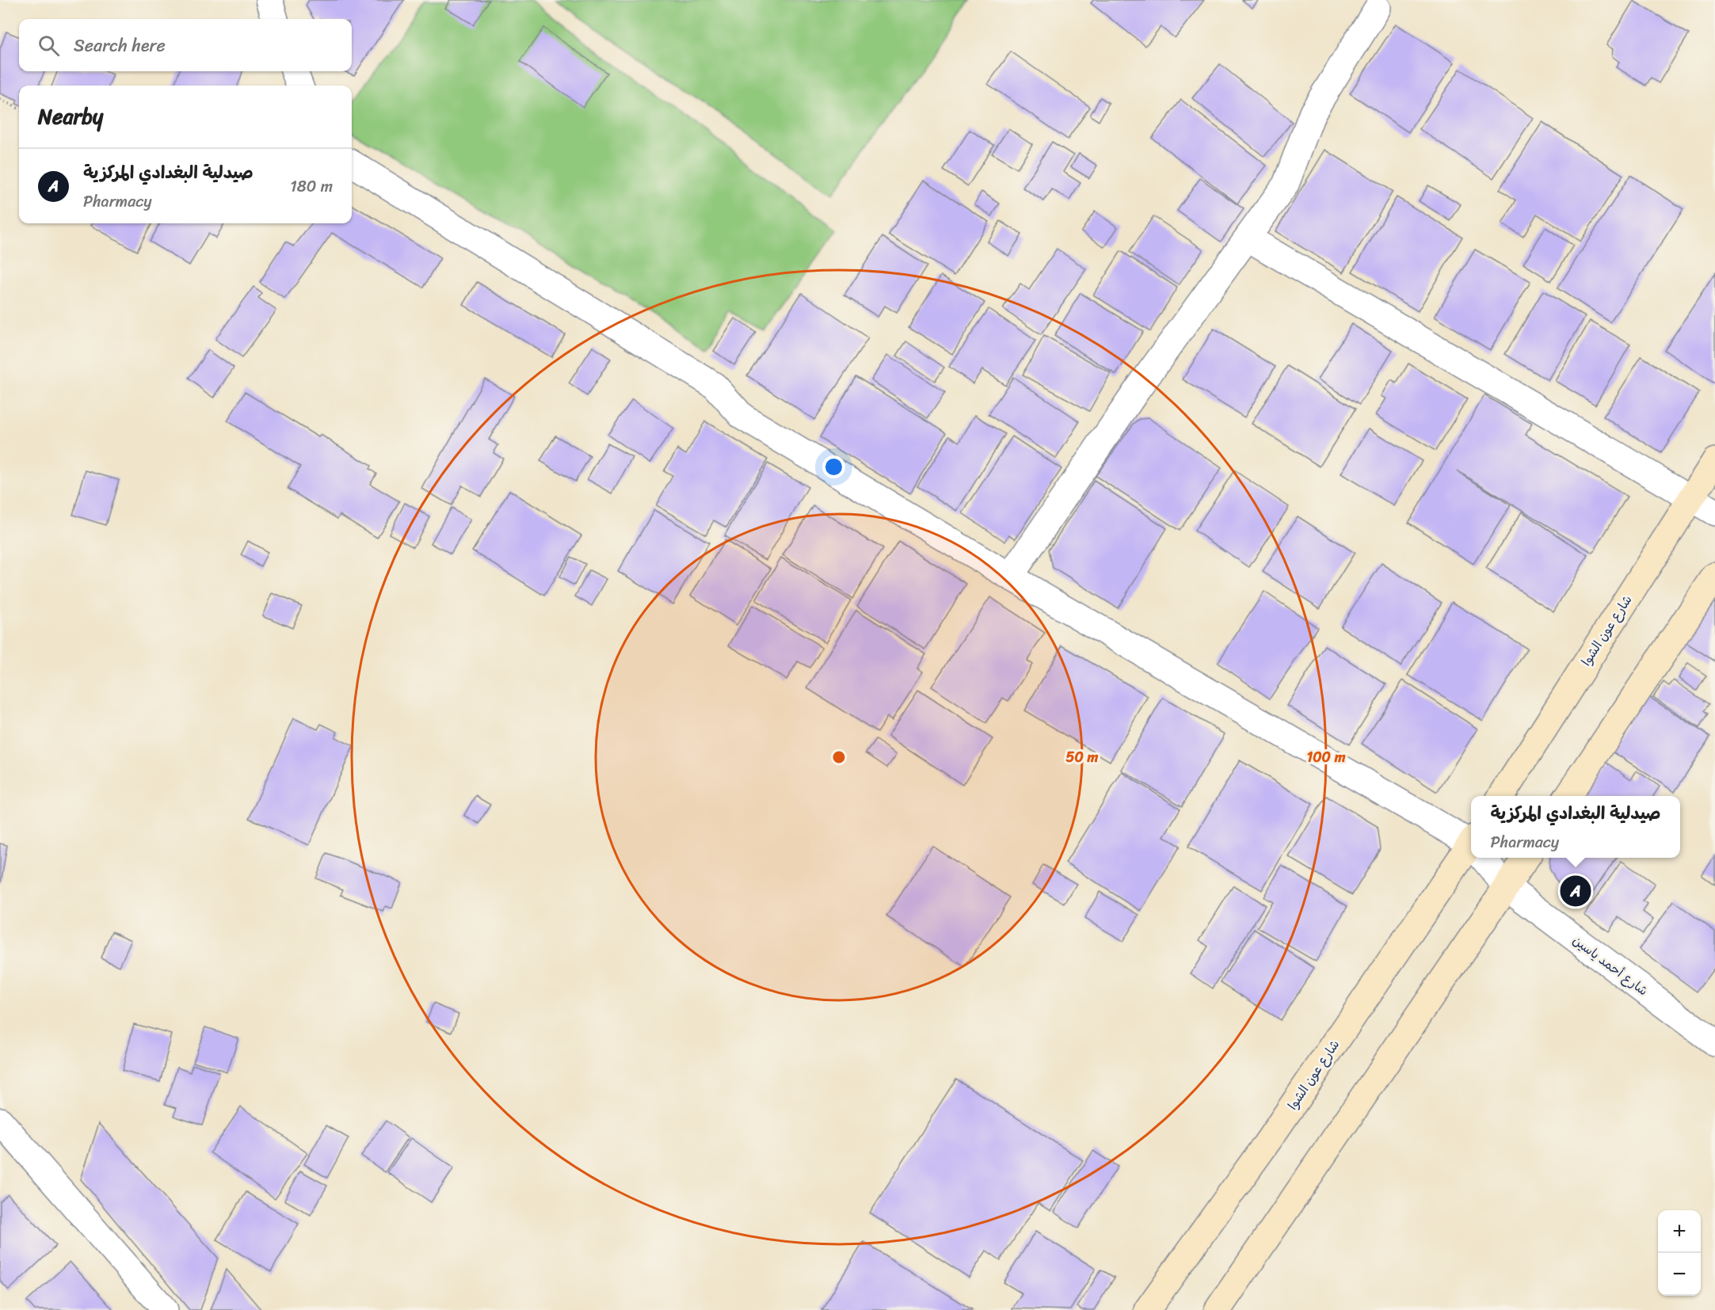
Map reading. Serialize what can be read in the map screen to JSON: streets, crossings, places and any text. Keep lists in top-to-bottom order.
{
  "streets": {
    "main road": ["شارع عون الشوا"],
    "street": ["شارع أحمد ياسين"]
  },
  "page": {
    "search": "Search here",
    "heading": "Nearby",
    "list": [
      {
        "mark": "A",
        "name": "صيدلية البغدادي المركزية",
        "note": "Pharmacy",
        "value": "180 m"
      }
    ],
    "popup": ["صيدلية البغدادي المركزية", "Pharmacy"],
    "pins": "A",
    "map_buttons": ["+", "−"]
  },
  "rings": ["50 m", "100 m"]
}
